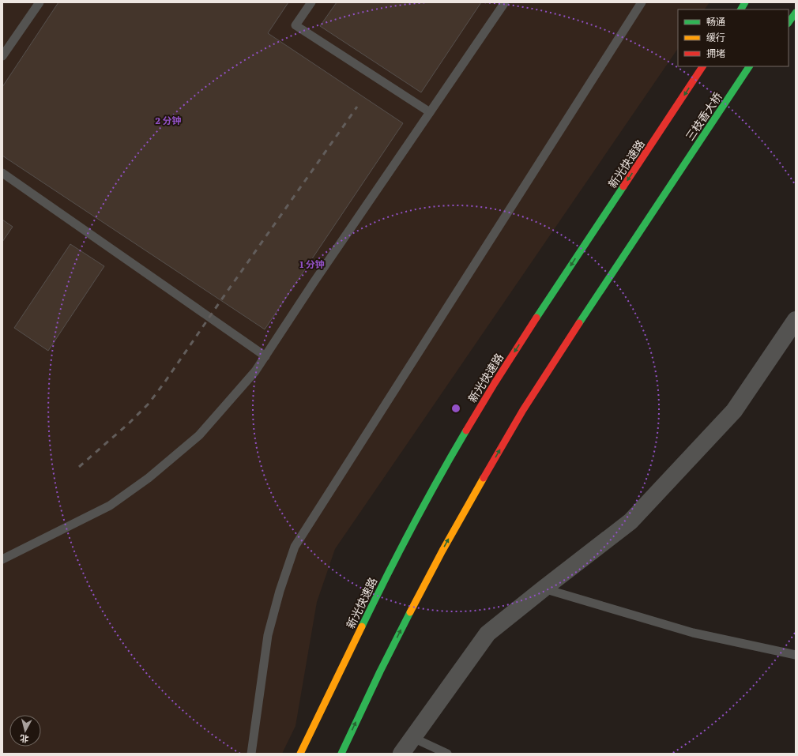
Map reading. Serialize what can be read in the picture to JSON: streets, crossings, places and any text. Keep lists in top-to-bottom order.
{
  "streets": {
    "highway": ["三枝香大桥", "新光快速路"]
  },
  "legend": ["畅通", "缓行", "拥堵"],
  "north": "bottom",
  "rings": ["2 分钟", "1 分钟"]
}
